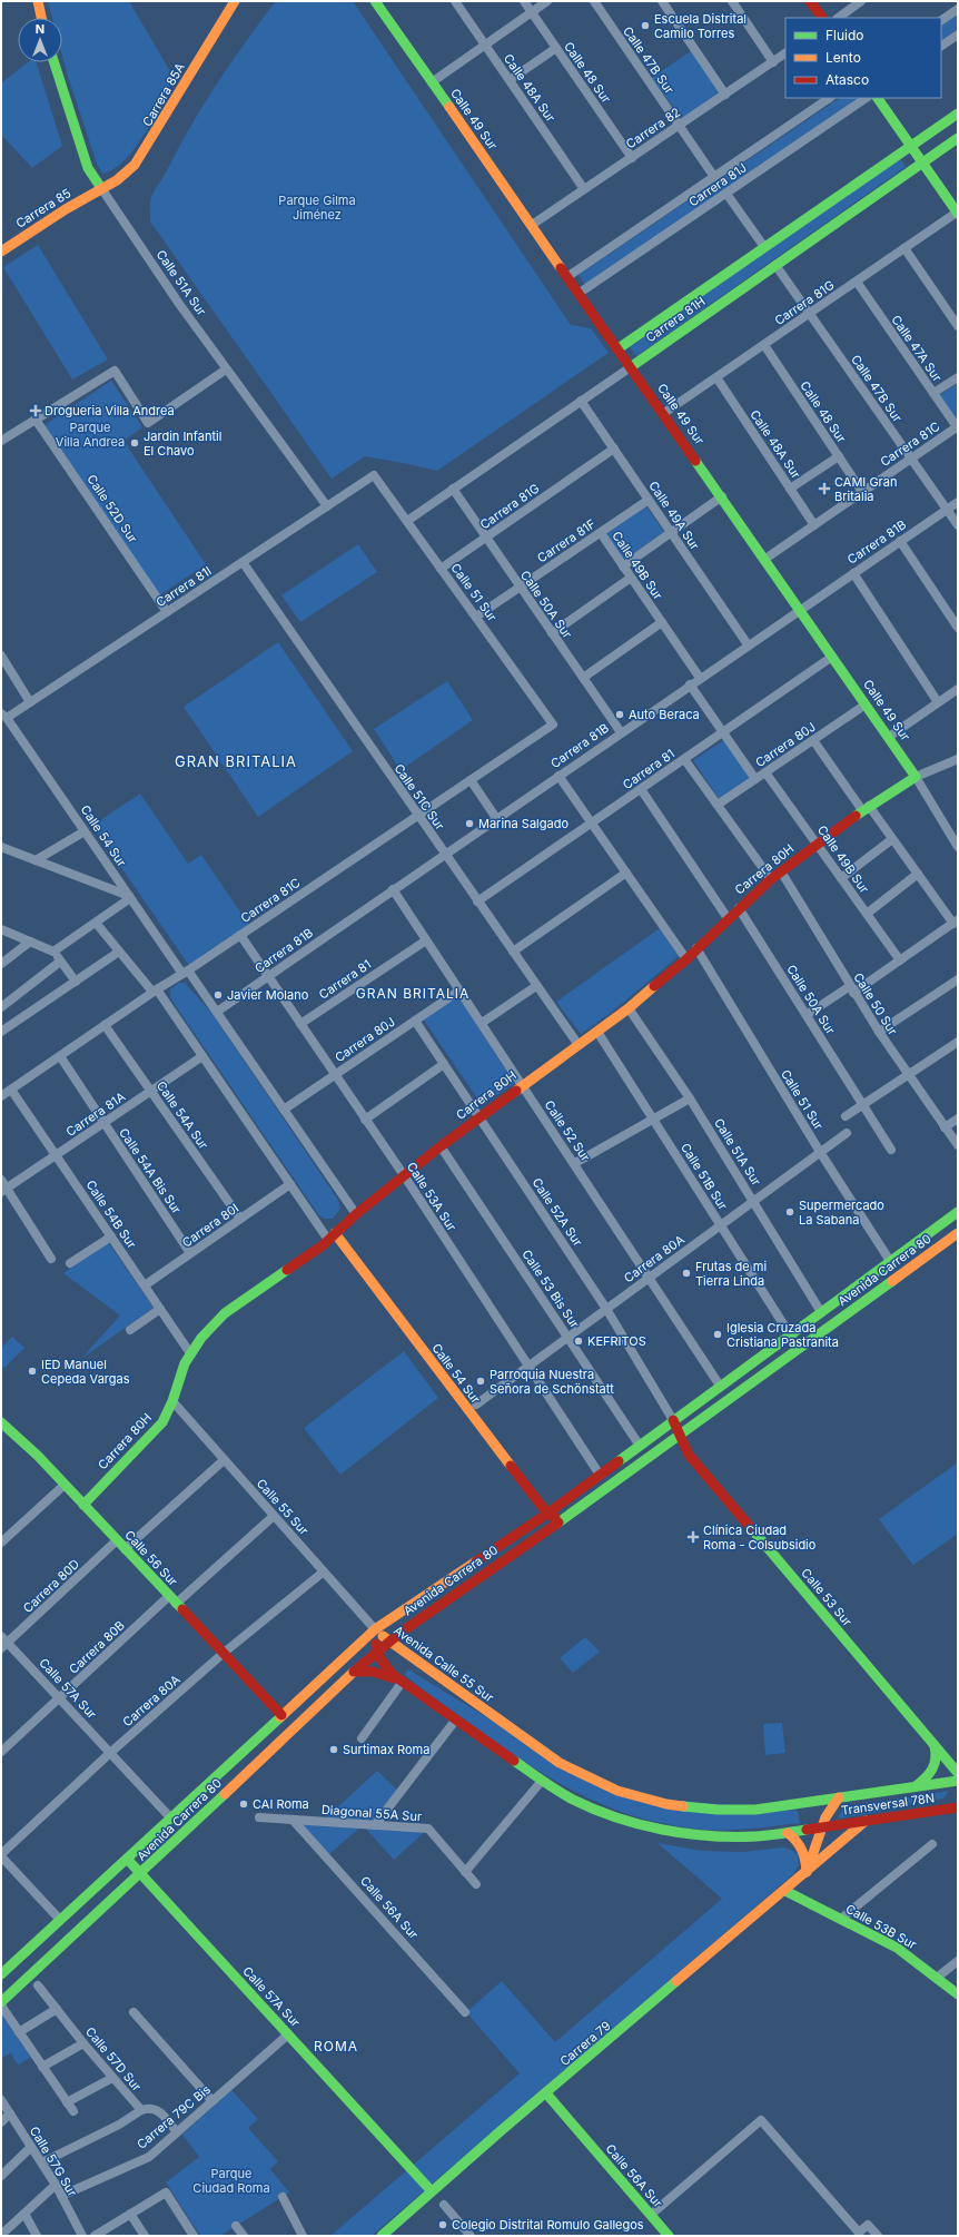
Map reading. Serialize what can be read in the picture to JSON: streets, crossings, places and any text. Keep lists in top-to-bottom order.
{
  "streets": {
    "street": [
      "Calle 47B Sur",
      "Calle 48 Sur",
      "Calle 48A Sur",
      "Carrera 85A",
      "Calle 49 Sur",
      "Carrera 82",
      "Carrera 81J",
      "Carrera 85",
      "Calle 51A Sur",
      "Carrera 81G",
      "Carrera 81H",
      "Calle 47A Sur",
      "Carrera 81C",
      "Calle 52D Sur",
      "Calle 49A Sur",
      "Carrera 81F",
      "Carrera 81B",
      "Calle 49B Sur",
      "Carrera 81I",
      "Calle 51 Sur",
      "Calle 50A Sur",
      "Carrera 80J",
      "Carrera 81",
      "Calle 51C Sur",
      "Calle 54 Sur",
      "Carrera 80H",
      "Calle 50 Sur",
      "Carrera 81A",
      "Calle 54A Sur",
      "Calle 52 Sur",
      "Calle 54A Bis Sur",
      "Calle 51B Sur",
      "Calle 53A Sur",
      "Calle 52A Sur",
      "Calle 54B Sur",
      "Carrera 80I",
      "Carrera 80A",
      "Avenida Carrera 80",
      "Calle 53 Bis Sur",
      "Calle 55 Sur",
      "Calle 56 Sur",
      "Carrera 80D",
      "Calle 53 Sur",
      "Carrera 80B",
      "Avenida Calle 55 Sur",
      "Calle 57A Sur",
      "Transversal 78N",
      "Diagonal 55A Sur",
      "Calle 56A Sur",
      "Calle 53B Sur",
      "Carrera 79",
      "Calle 57D Sur",
      "Carrera 79C Bis",
      "Calle 57G Sur"
    ]
  },
  "crossings": [
    ["Calle 47B Sur", "Carrera 82"],
    ["Calle 47B Sur", "Carrera 81J"],
    ["Calle 47B Sur", "Carrera 81G"],
    ["Calle 47B Sur", "Carrera 81H"],
    ["Calle 47B Sur", "Carrera 81C"],
    ["Calle 47B Sur", "Carrera 81B"],
    ["Calle 48 Sur", "Carrera 82"],
    ["Calle 48 Sur", "Carrera 81G"],
    ["Calle 48 Sur", "Carrera 81C"],
    ["Calle 48A Sur", "Carrera 82"],
    ["Calle 48A Sur", "Carrera 81G"],
    ["Calle 48A Sur", "Carrera 81C"],
    ["Carrera 85A", "Carrera 85"],
    ["Carrera 85A", "Calle 51A Sur"],
    ["Calle 49 Sur", "Carrera 82"],
    ["Calle 49 Sur", "Carrera 81J"],
    ["Calle 49 Sur", "Carrera 81G"],
    ["Calle 49 Sur", "Carrera 81H"],
    ["Calle 49 Sur", "Carrera 81C"],
    ["Calle 49 Sur", "Carrera 81B"],
    ["Calle 49 Sur", "Carrera 80J"],
    ["Calle 49 Sur", "Carrera 81"],
    ["Calle 49 Sur", "Carrera 80H"],
    ["Carrera 85", "Calle 51A Sur"],
    ["Calle 51A Sur", "Carrera 81I"],
    ["Calle 51A Sur", "Carrera 80H"],
    ["Calle 51A Sur", "Carrera 80A"],
    ["Calle 51A Sur", "Avenida Carrera 80"],
    ["Carrera 81G", "Calle 47A Sur"],
    ["Carrera 81G", "Calle 49A Sur"],
    ["Carrera 81G", "Calle 51 Sur"],
    ["Carrera 81G", "Calle 50A Sur"],
    ["Carrera 81H", "Calle 49A Sur"],
    ["Carrera 81H", "Calle 51 Sur"],
    ["Carrera 81H", "Calle 50A Sur"],
    ["Calle 47A Sur", "Carrera 81C"],
    ["Carrera 81C", "Calle 51 Sur"],
    ["Carrera 81C", "Calle 51C Sur"],
    ["Carrera 81C", "Calle 54 Sur"],
    ["Carrera 81C", "Calle 54A Sur"],
    ["Carrera 81C", "Calle 54A Bis Sur"],
    ["Carrera 81C", "Calle 53A Sur"],
    ["Carrera 81C", "Calle 54B Sur"],
    ["Calle 52D Sur", "Carrera 81I"],
    ["Calle 49A Sur", "Carrera 81F"],
    ["Calle 49A Sur", "Carrera 81B"],
    ["Carrera 81F", "Calle 49B Sur"],
    ["Carrera 81F", "Calle 51 Sur"],
    ["Carrera 81F", "Calle 50A Sur"],
    ["Carrera 81B", "Calle 49B Sur"],
    ["Carrera 81B", "Calle 50A Sur"],
    ["Carrera 81B", "Calle 51C Sur"],
    ["Carrera 81B", "Calle 54 Sur"],
    ["Carrera 81B", "Calle 52 Sur"],
    ["Carrera 81B", "Calle 53A Sur"],
    ["Calle 49B Sur", "Carrera 80J"],
    ["Calle 49B Sur", "Carrera 80H"],
    ["Carrera 81I", "Calle 51 Sur"],
    ["Carrera 81I", "Calle 51C Sur"],
    ["Carrera 81I", "Calle 54 Sur"],
    ["Calle 51 Sur", "Carrera 80H"],
    ["Calle 51 Sur", "Carrera 80A"],
    ["Calle 51 Sur", "Avenida Carrera 80"],
    ["Calle 50A Sur", "Carrera 80H"],
    ["Carrera 80J", "Calle 54 Sur"],
    ["Carrera 80J", "Calle 52 Sur"],
    ["Carrera 80J", "Calle 53A Sur"],
    ["Carrera 80J", "Calle 52A Sur"],
    ["Carrera 81", "Calle 51C Sur"],
    ["Carrera 81", "Calle 52 Sur"],
    ["Carrera 81", "Calle 53A Sur"],
    ["Calle 51C Sur", "Carrera 80H"],
    ["Calle 54 Sur", "Carrera 80H"],
    ["Calle 54 Sur", "Carrera 81A"],
    ["Calle 54 Sur", "Carrera 80I"],
    ["Calle 54 Sur", "Avenida Carrera 80"],
    ["Carrera 80H", "Calle 50 Sur"],
    ["Carrera 80H", "Calle 52 Sur"],
    ["Carrera 80H", "Calle 51B Sur"],
    ["Carrera 80H", "Calle 53A Sur"],
    ["Carrera 80H", "Calle 52A Sur"],
    ["Carrera 80H", "Calle 54B Sur"],
    ["Carrera 80H", "Calle 53 Bis Sur"],
    ["Carrera 80H", "Calle 55 Sur"],
    ["Carrera 80H", "Calle 56 Sur"],
    ["Carrera 81A", "Calle 54A Sur"],
    ["Carrera 81A", "Calle 54A Bis Sur"],
    ["Carrera 81A", "Calle 54B Sur"],
    ["Calle 54A Sur", "Carrera 80I"],
    ["Calle 52 Sur", "Carrera 80A"],
    ["Calle 52 Sur", "Avenida Carrera 80"],
    ["Calle 54A Bis Sur", "Carrera 80I"],
    ["Calle 51B Sur", "Carrera 80A"],
    ["Calle 51B Sur", "Avenida Carrera 80"],
    ["Calle 53A Sur", "Carrera 80A"],
    ["Calle 53A Sur", "Avenida Carrera 80"],
    ["Calle 52A Sur", "Carrera 80A"],
    ["Calle 52A Sur", "Avenida Carrera 80"],
    ["Calle 52A Sur", "Calle 53 Sur"],
    ["Calle 54B Sur", "Carrera 80I"],
    ["Carrera 80A", "Calle 53 Bis Sur"],
    ["Carrera 80A", "Calle 55 Sur"],
    ["Carrera 80A", "Calle 56 Sur"],
    ["Carrera 80A", "Calle 57A Sur"],
    ["Avenida Carrera 80", "Calle 53 Bis Sur"],
    ["Avenida Carrera 80", "Calle 55 Sur"],
    ["Avenida Carrera 80", "Calle 56 Sur"],
    ["Avenida Carrera 80", "Calle 53 Sur"],
    ["Avenida Carrera 80", "Avenida Calle 55 Sur"],
    ["Avenida Carrera 80", "Calle 57A Sur"],
    ["Calle 55 Sur", "Carrera 80B"],
    ["Calle 55 Sur", "Avenida Calle 55 Sur"],
    ["Calle 56 Sur", "Carrera 80D"],
    ["Calle 56 Sur", "Carrera 80B"],
    ["Carrera 80D", "Calle 57A Sur"],
    ["Carrera 80B", "Calle 57A Sur"],
    ["Avenida Calle 55 Sur", "Transversal 78N"],
    ["Avenida Calle 55 Sur", "Carrera 79"],
    ["Calle 57A Sur", "Carrera 79"],
    ["Calle 57A Sur", "Carrera 79C Bis"],
    ["Transversal 78N", "Carrera 79"],
    ["Diagonal 55A Sur", "Calle 56A Sur"],
    ["Calle 56A Sur", "Carrera 79"],
    ["Calle 53B Sur", "Carrera 79"],
    ["Calle 57D Sur", "Carrera 79C Bis"],
    ["Carrera 79C Bis", "Calle 57G Sur"]
  ],
  "districts": ["GRAN BRITALIA", "GRAN BRITALIA", "ROMA"],
  "parks": ["Parque Gilma Jiménez", "Parque Villa Andrea", "Parque Ciudad Roma"],
  "places": {
    "other": [
      "Escuela Distrital Camilo Torres",
      "Jardin Infantil El Chavo",
      "Auto Beraca",
      "Marina Salgado",
      "Javier Molano",
      "Supermercado La Sabana",
      "Frutas de mi Tierra Linda",
      "Iglesia Cruzada Cristiana Pastranita",
      "KEFRITOS",
      "IED Manuel Cepeda Vargas",
      "Parroquia Nuestra Señora de Schönstatt",
      "Surtimax Roma",
      "CAI Roma",
      "Colegio Distrital Romulo Gallegos"
    ],
    "health": ["Drogueria Villa Andrea", "CAMI Gran Britalia", "Clínica Ciudad Roma - Colsubsidio"]
  },
  "legend": ["Fluido", "Lento", "Atasco"],
  "north": "top"
}
